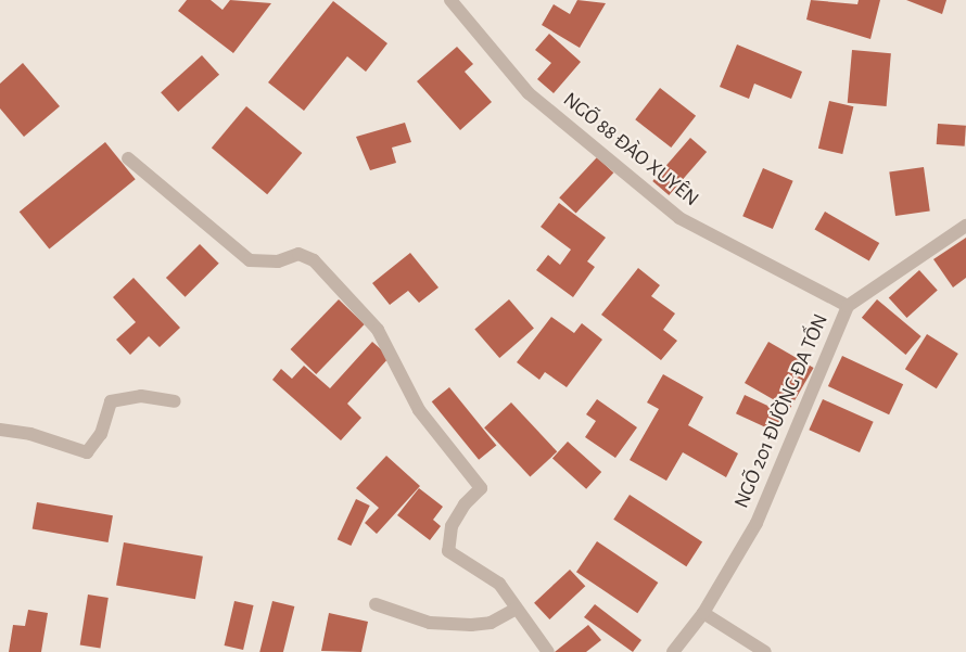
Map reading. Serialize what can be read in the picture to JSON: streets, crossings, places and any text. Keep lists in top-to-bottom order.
{
  "streets": {
    "street": ["NGÕ 88 ĐÀO XUYÊN", "NGÕ 201 ĐƯỜNG ĐA TỐN"]
  },
  "crossings": [
    ["NGÕ 88 ĐÀO XUYÊN", "NGÕ 201 ĐƯỜNG ĐA TỐN"]
  ]
}
